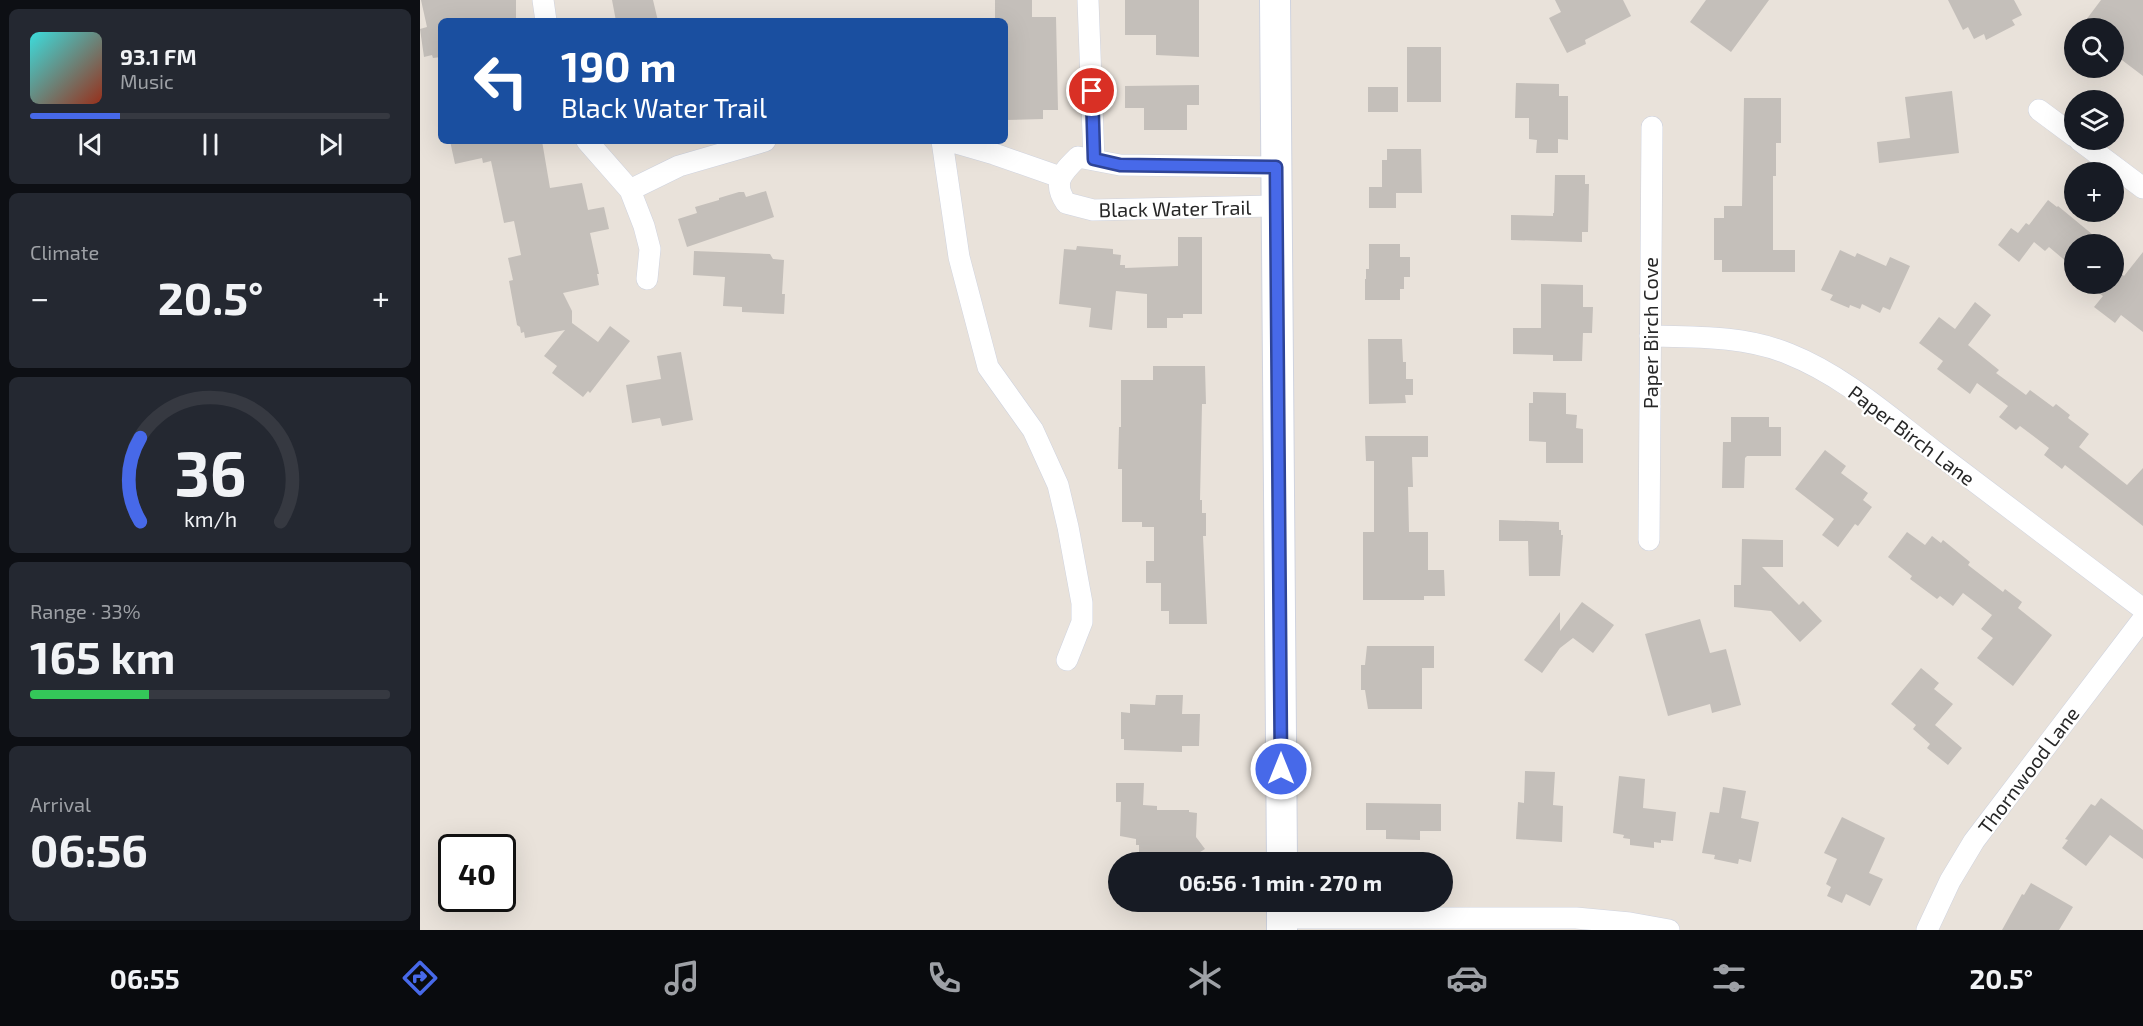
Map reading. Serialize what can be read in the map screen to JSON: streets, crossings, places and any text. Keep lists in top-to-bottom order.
{
  "streets": {
    "street": [
      "Black Water Trail",
      "Paper Birch Cove",
      "Paper Birch Lane",
      "Thornwood Lane"
    ]
  },
  "crossings": [
    ["Paper Birch Cove", "Paper Birch Lane"]
  ],
  "page": {
    "map_buttons": ["+", "−"],
    "turn": ["190 m", "Black Water Trail"],
    "song": ["93.1 FM", "Music"],
    "tile": [
      "Climate",
      ["Range · 33%", "165 km"],
      ["Arrival", "06:56"]
    ],
    "heat": ["−", "20.5°", "+"],
    "limit": "40",
    "trip": "06:56 · 1 min · 270 m",
    "tabs": ["06:55", "20.5°"],
    "gauge": ["36", "km/h"]
  }
}
